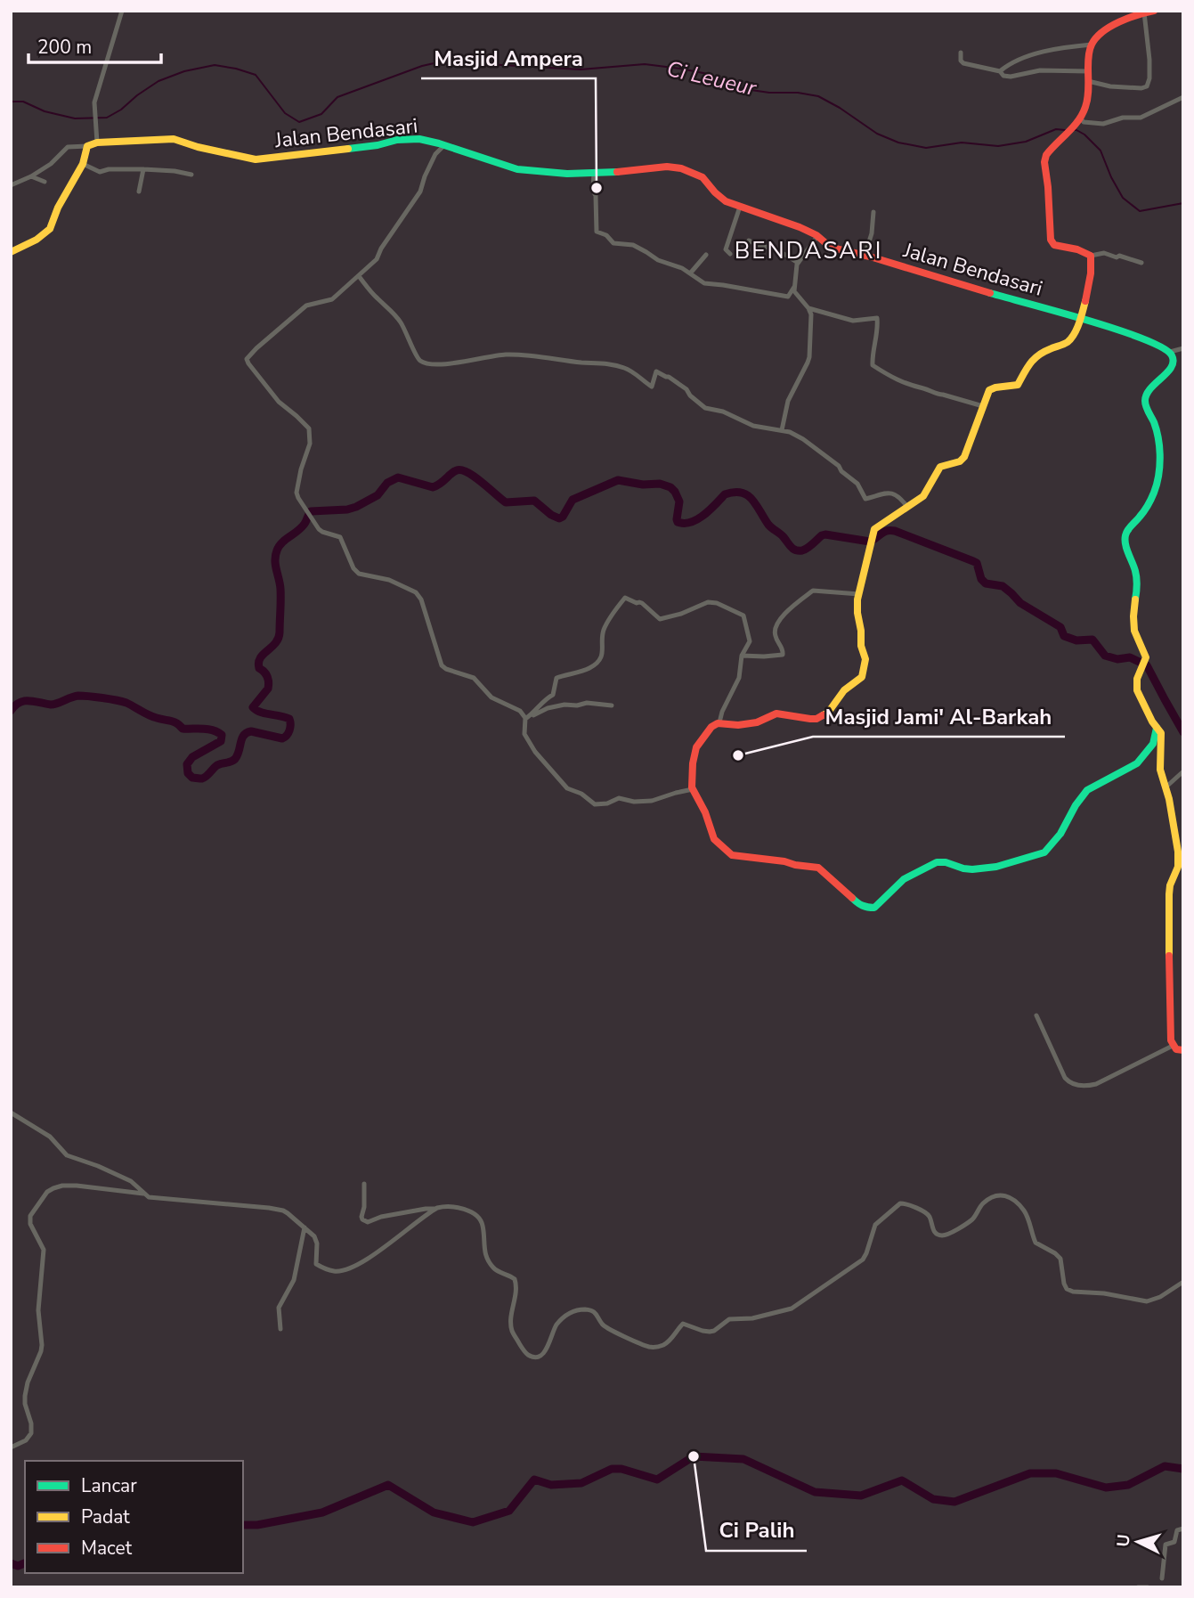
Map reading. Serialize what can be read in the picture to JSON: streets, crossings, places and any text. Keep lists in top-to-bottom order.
{
  "streets": {
    "street": ["Jalan Bendasari"]
  },
  "districts": ["BENDASARI"],
  "water": ["Ci Leueur"],
  "places": ["Masjid Ampera", "Masjid Jami' Al-Barkah", "Ci Palih"],
  "legend": ["Lancar", "Padat", "Macet"],
  "scale_bar": "200 m",
  "north": "left"
}
